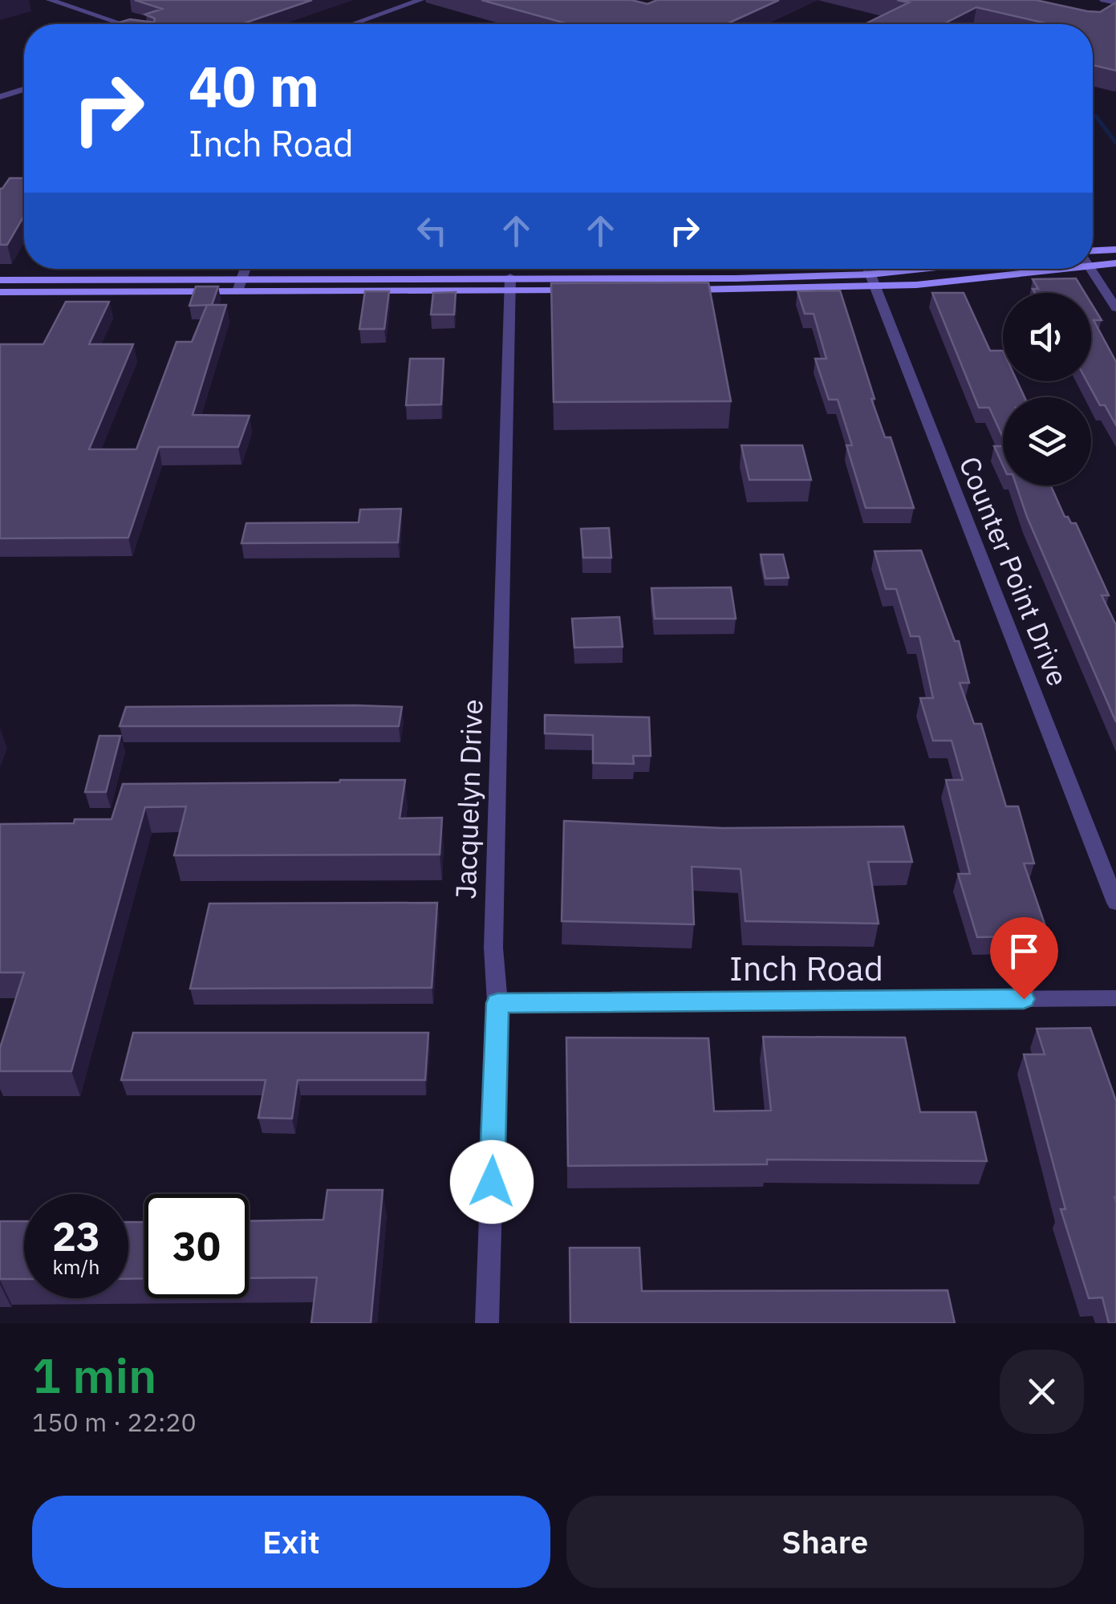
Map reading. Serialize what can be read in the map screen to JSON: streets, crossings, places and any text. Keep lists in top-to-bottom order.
{
  "streets": {
    "street": ["Counter Point Drive", "Jacquelyn Drive", "Inch Road"]
  },
  "crossings": [
    ["Jacquelyn Drive", "Inch Road"]
  ],
  "page": {
    "turn": ["40 m", "Inch Road"],
    "speed": "23 km/h",
    "limit": "30",
    "heading": ["1 min", "150 m · 22:20"],
    "buttons": ["Exit", "Share"]
  }
}
